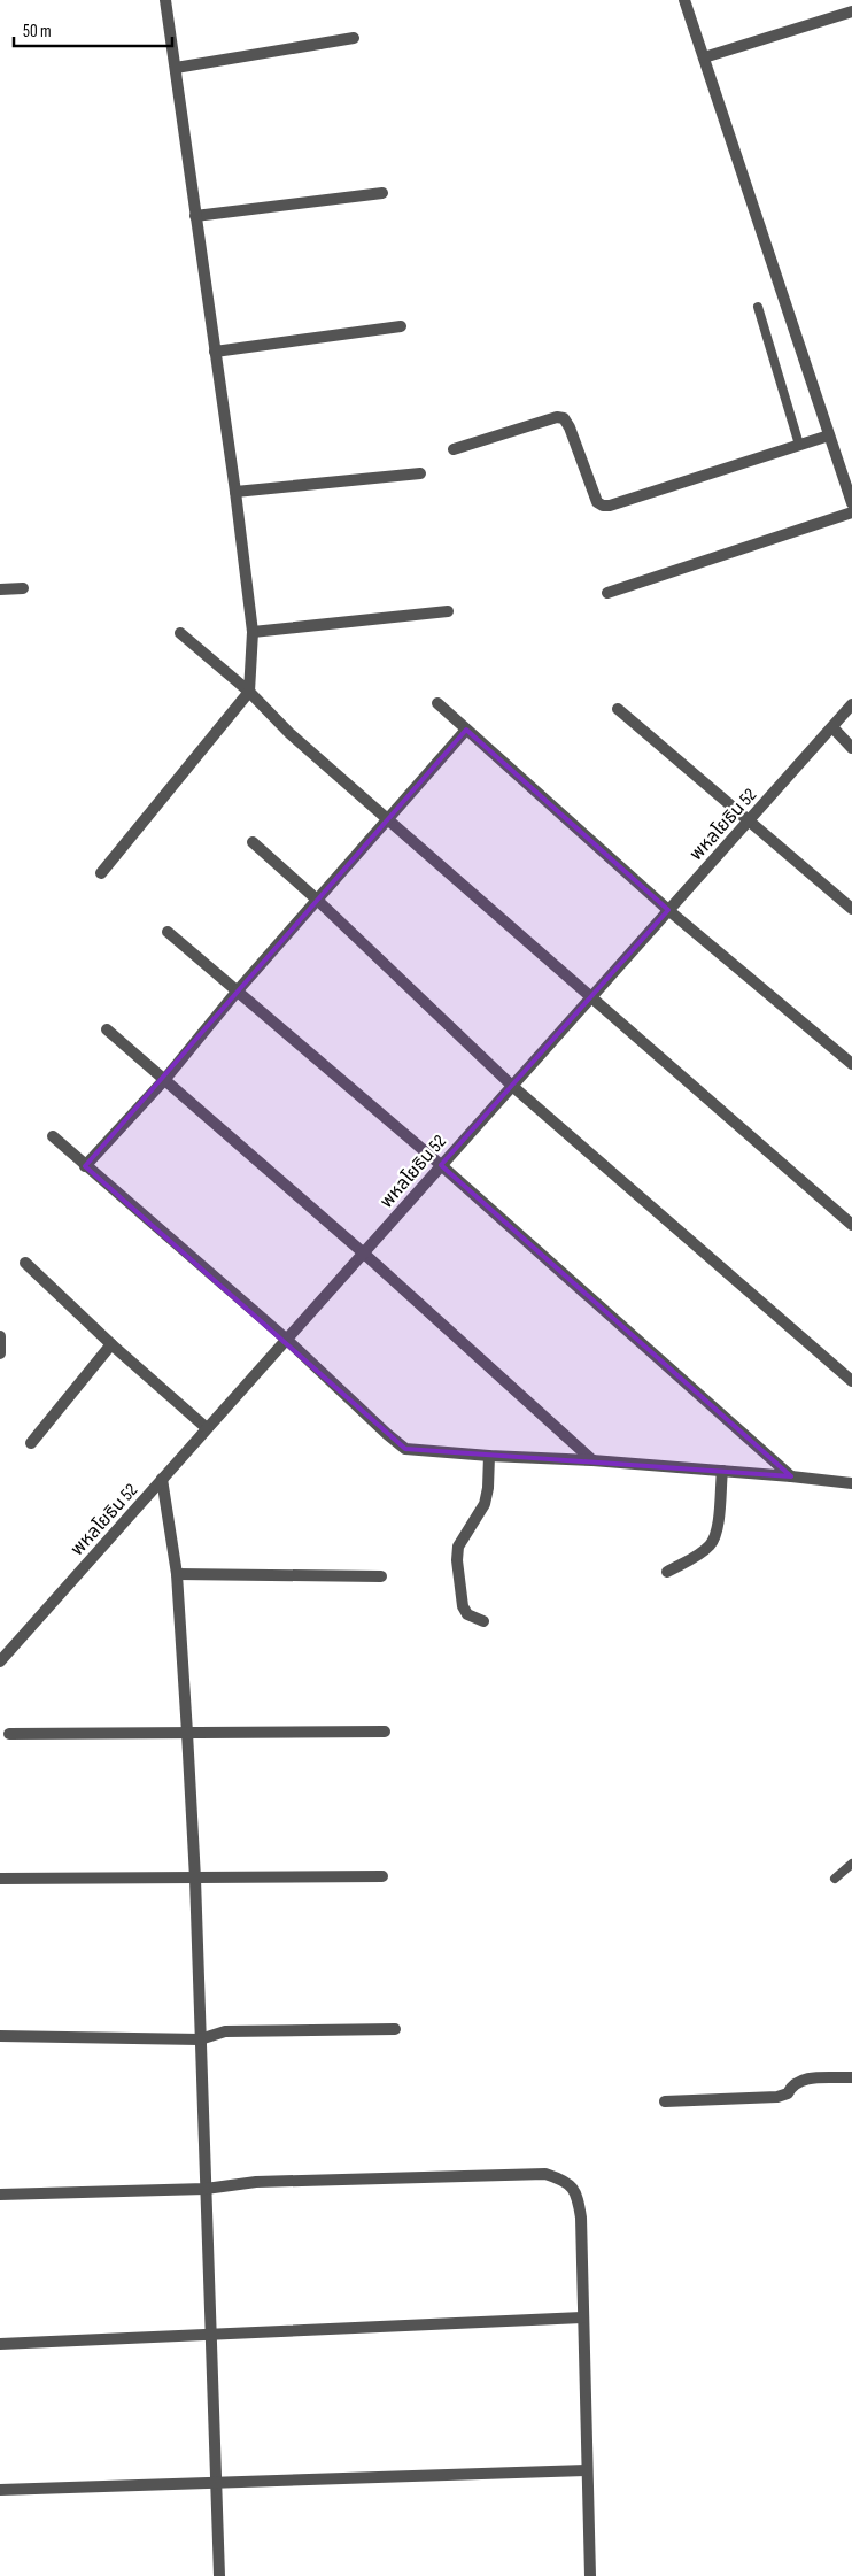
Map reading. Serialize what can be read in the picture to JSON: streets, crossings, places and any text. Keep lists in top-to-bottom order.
{
  "streets": {
    "street": ["พหลโยธิน 52"]
  },
  "scale_bar": "50 m"
}
